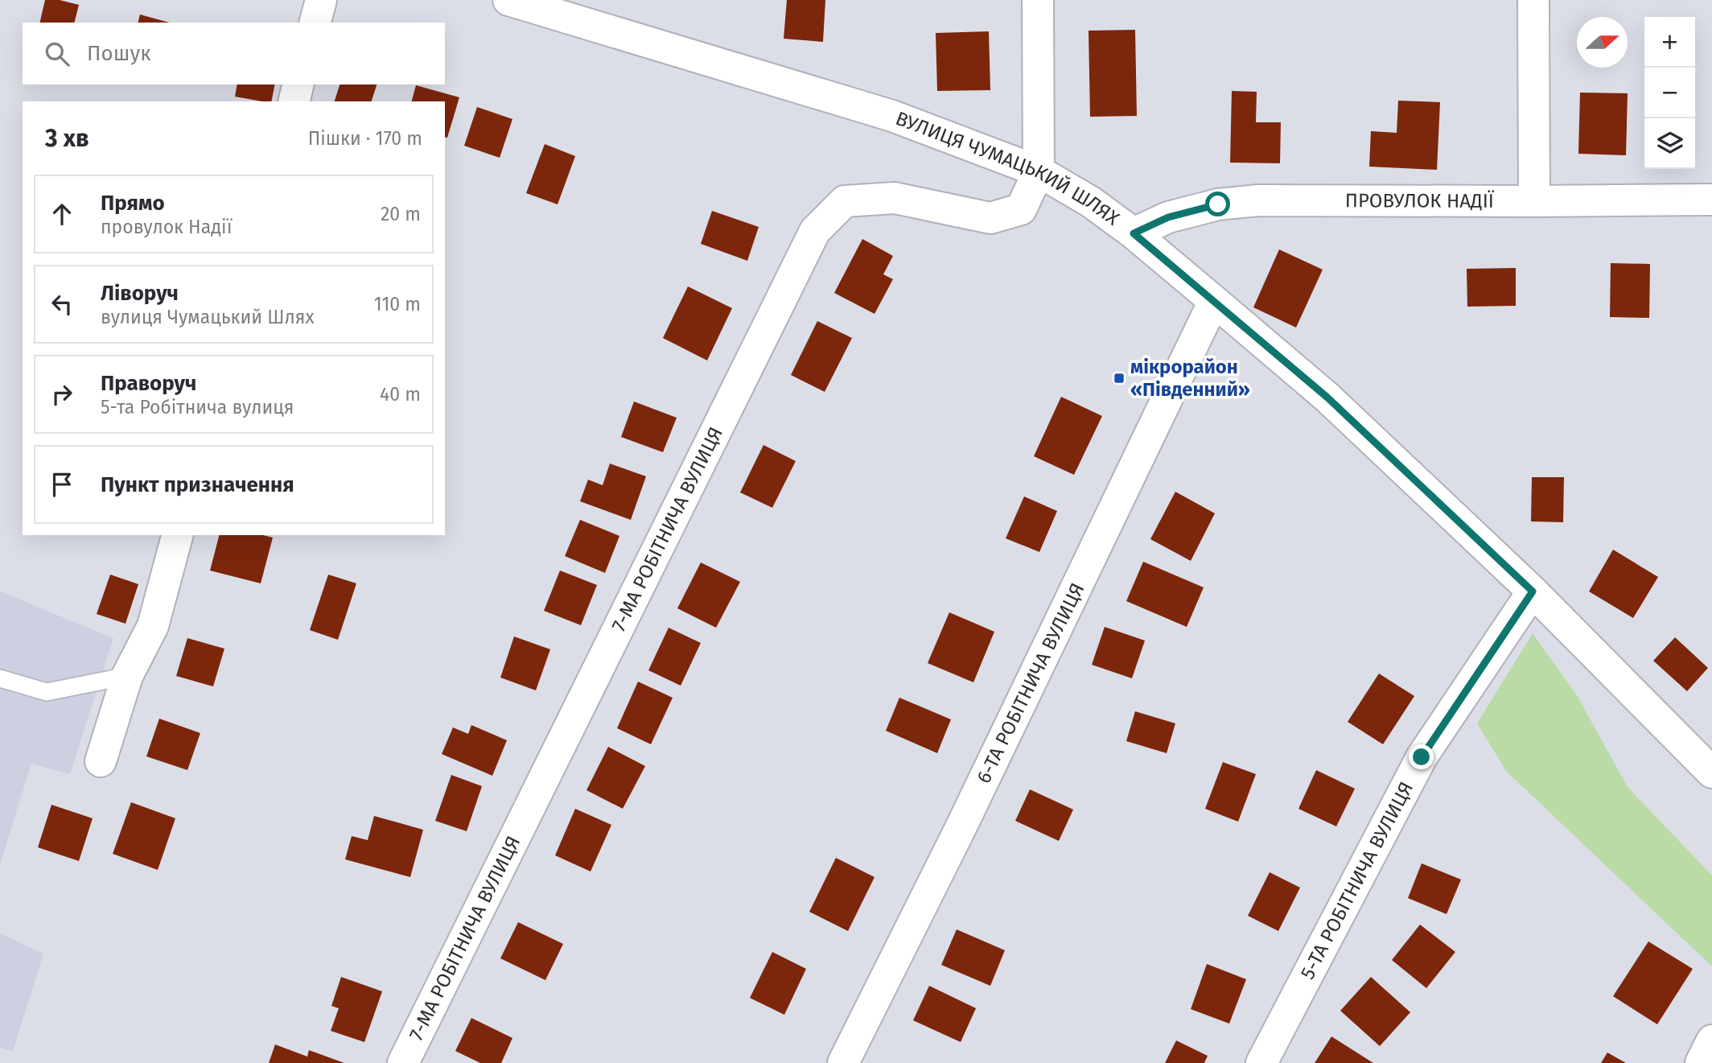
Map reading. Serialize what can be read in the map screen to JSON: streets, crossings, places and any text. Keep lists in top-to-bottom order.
{
  "streets": {
    "street": [
      "ВУЛИЦЯ ЧУМАЦЬКИЙ ШЛЯХ",
      "ПРОВУЛОК НАДІЇ",
      "7-МА РОБІТНИЧА ВУЛИЦЯ",
      "6-ТА РОБІТНИЧА ВУЛИЦЯ",
      "5-ТА РОБІТНИЧА ВУЛИЦЯ"
    ]
  },
  "crossings": [
    ["ВУЛИЦЯ ЧУМАЦЬКИЙ ШЛЯХ", "ПРОВУЛОК НАДІЇ"],
    ["ВУЛИЦЯ ЧУМАЦЬКИЙ ШЛЯХ", "7-МА РОБІТНИЧА ВУЛИЦЯ"],
    ["ВУЛИЦЯ ЧУМАЦЬКИЙ ШЛЯХ", "6-ТА РОБІТНИЧА ВУЛИЦЯ"],
    ["ВУЛИЦЯ ЧУМАЦЬКИЙ ШЛЯХ", "5-ТА РОБІТНИЧА ВУЛИЦЯ"]
  ],
  "places": {
    "transit": ["мікрорайон «Південний»"]
  },
  "north": "right",
  "page": {
    "map_buttons": ["+", "−"],
    "search": "Пошук",
    "heading": ["3 хв", "Пішки · 170 m"],
    "list": [
      ["Прямо", "провулок Надії", "20 m"],
      ["Ліворуч", "вулиця Чумацький Шлях", "110 m"],
      ["Праворуч", "5-та Робітнича вулиця", "40 m"],
      "Пункт призначення"
    ]
  }
}
